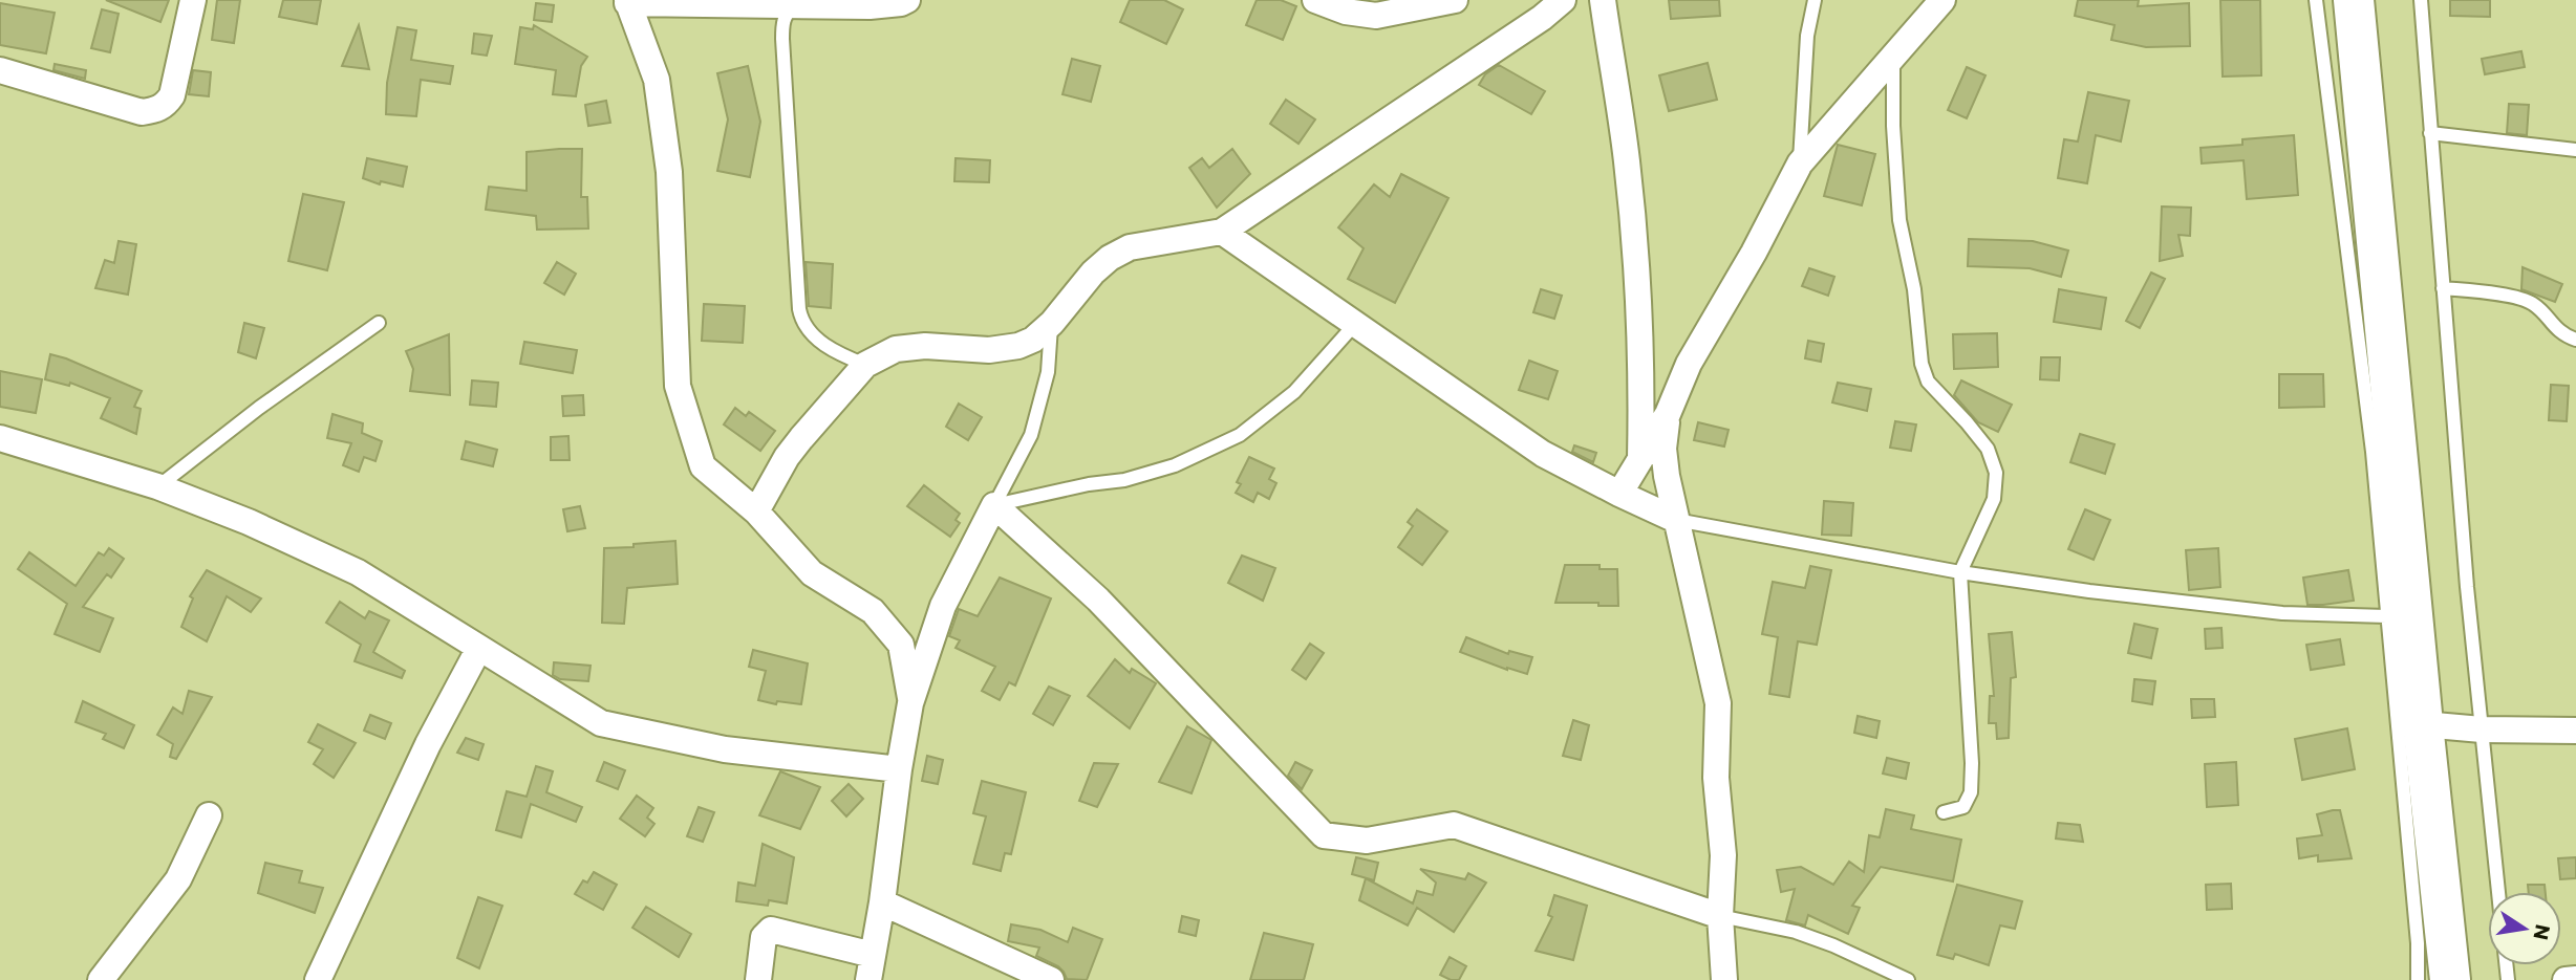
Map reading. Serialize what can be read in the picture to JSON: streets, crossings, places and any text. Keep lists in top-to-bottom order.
{
  "north": "right"
}
